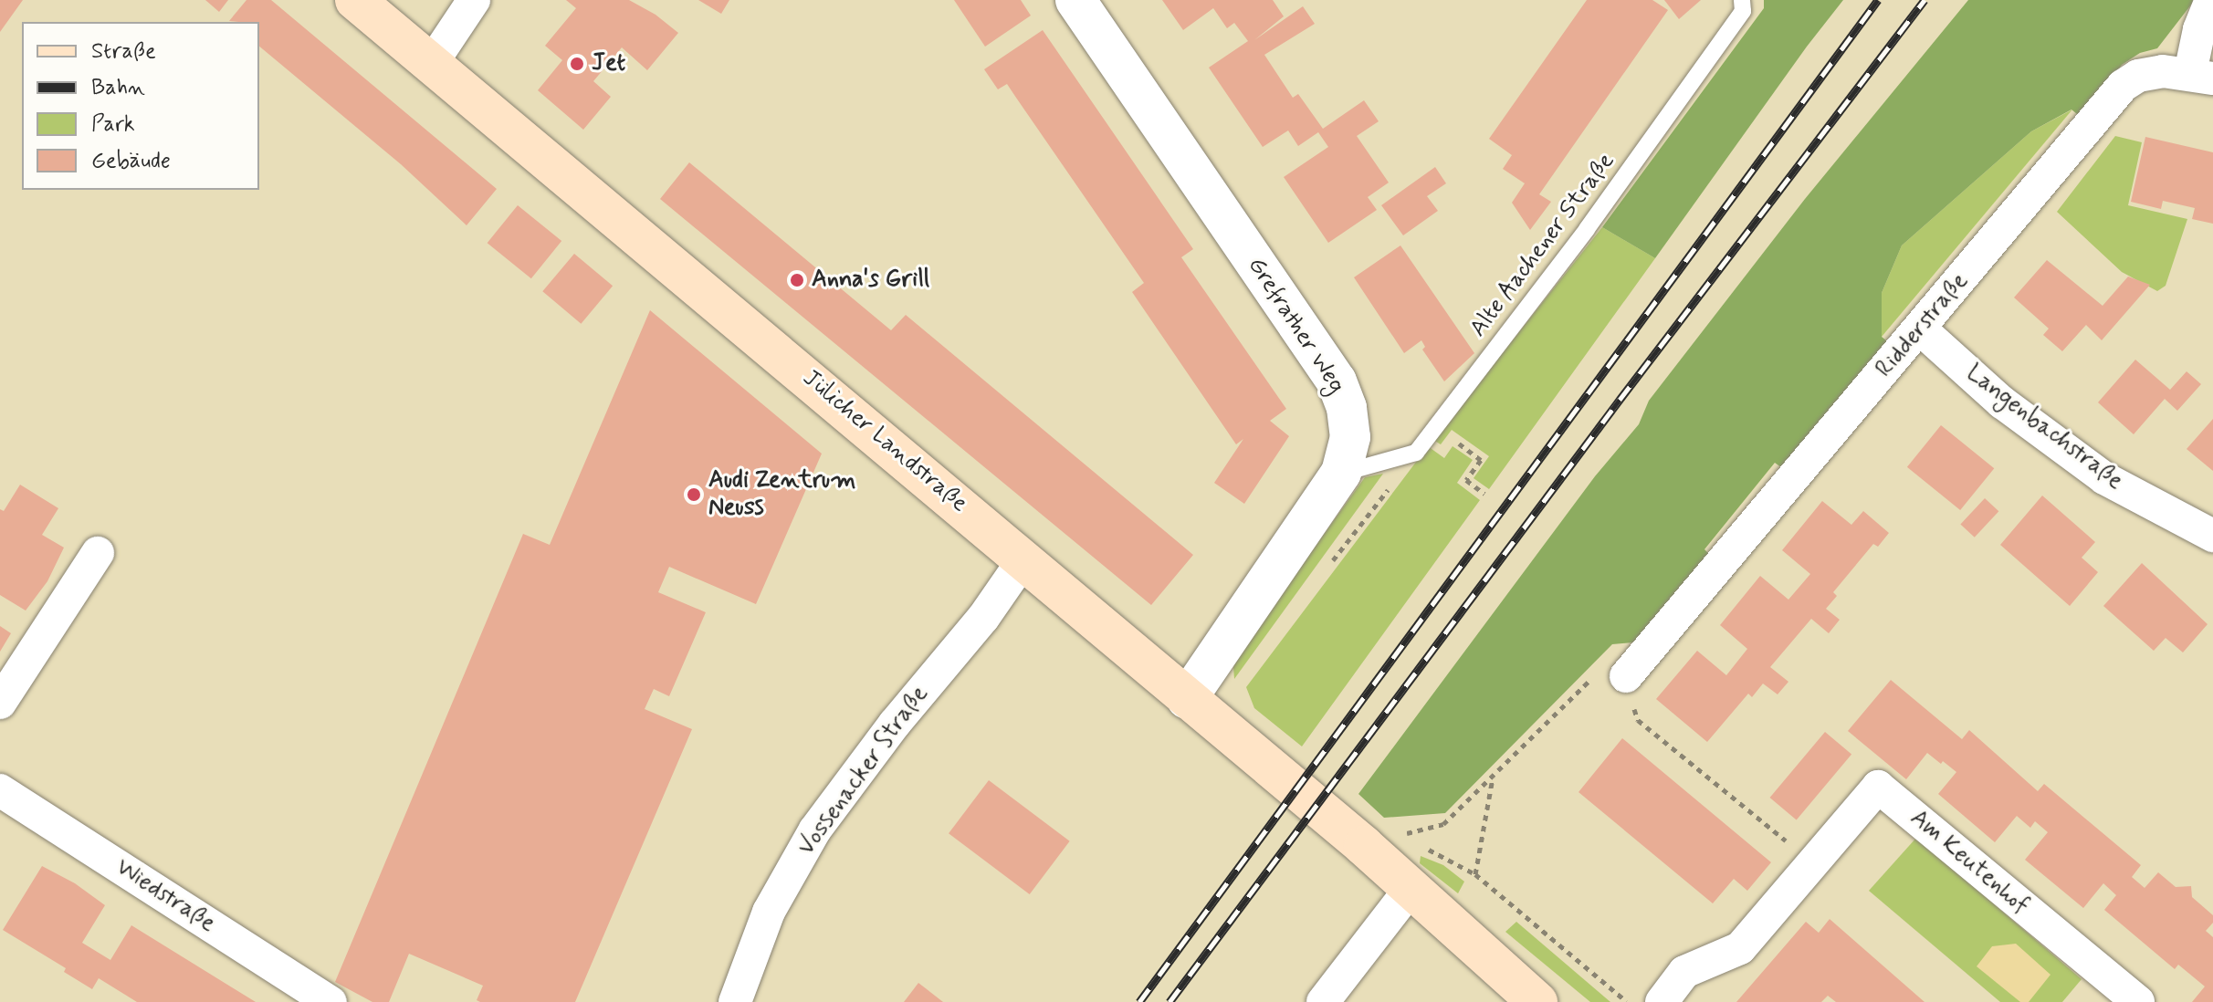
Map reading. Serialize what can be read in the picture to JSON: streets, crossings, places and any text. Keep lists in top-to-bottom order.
{
  "streets": {
    "main road": ["Jülicher Landstraße"],
    "street": [
      "Grefrather Weg",
      "Ridderstraße",
      "Langenbachstraße",
      "Vossenacker Straße",
      "Am Keutenhof",
      "Wiedstraße"
    ],
    "lane": ["Alte Aachener Straße"]
  },
  "crossings": [
    ["Alte Aachener Straße", "Grefrather Weg"],
    ["Grefrather Weg", "Jülicher Landstraße"],
    ["Ridderstraße", "Langenbachstraße"],
    ["Jülicher Landstraße", "Vossenacker Straße"]
  ],
  "places": ["Jet", "Anna's Grill", "Audi Zentrum Neuss"],
  "legend": [
    "Straße",
    "Bahn",
    "Park",
    "Gebäude"
  ]
}
